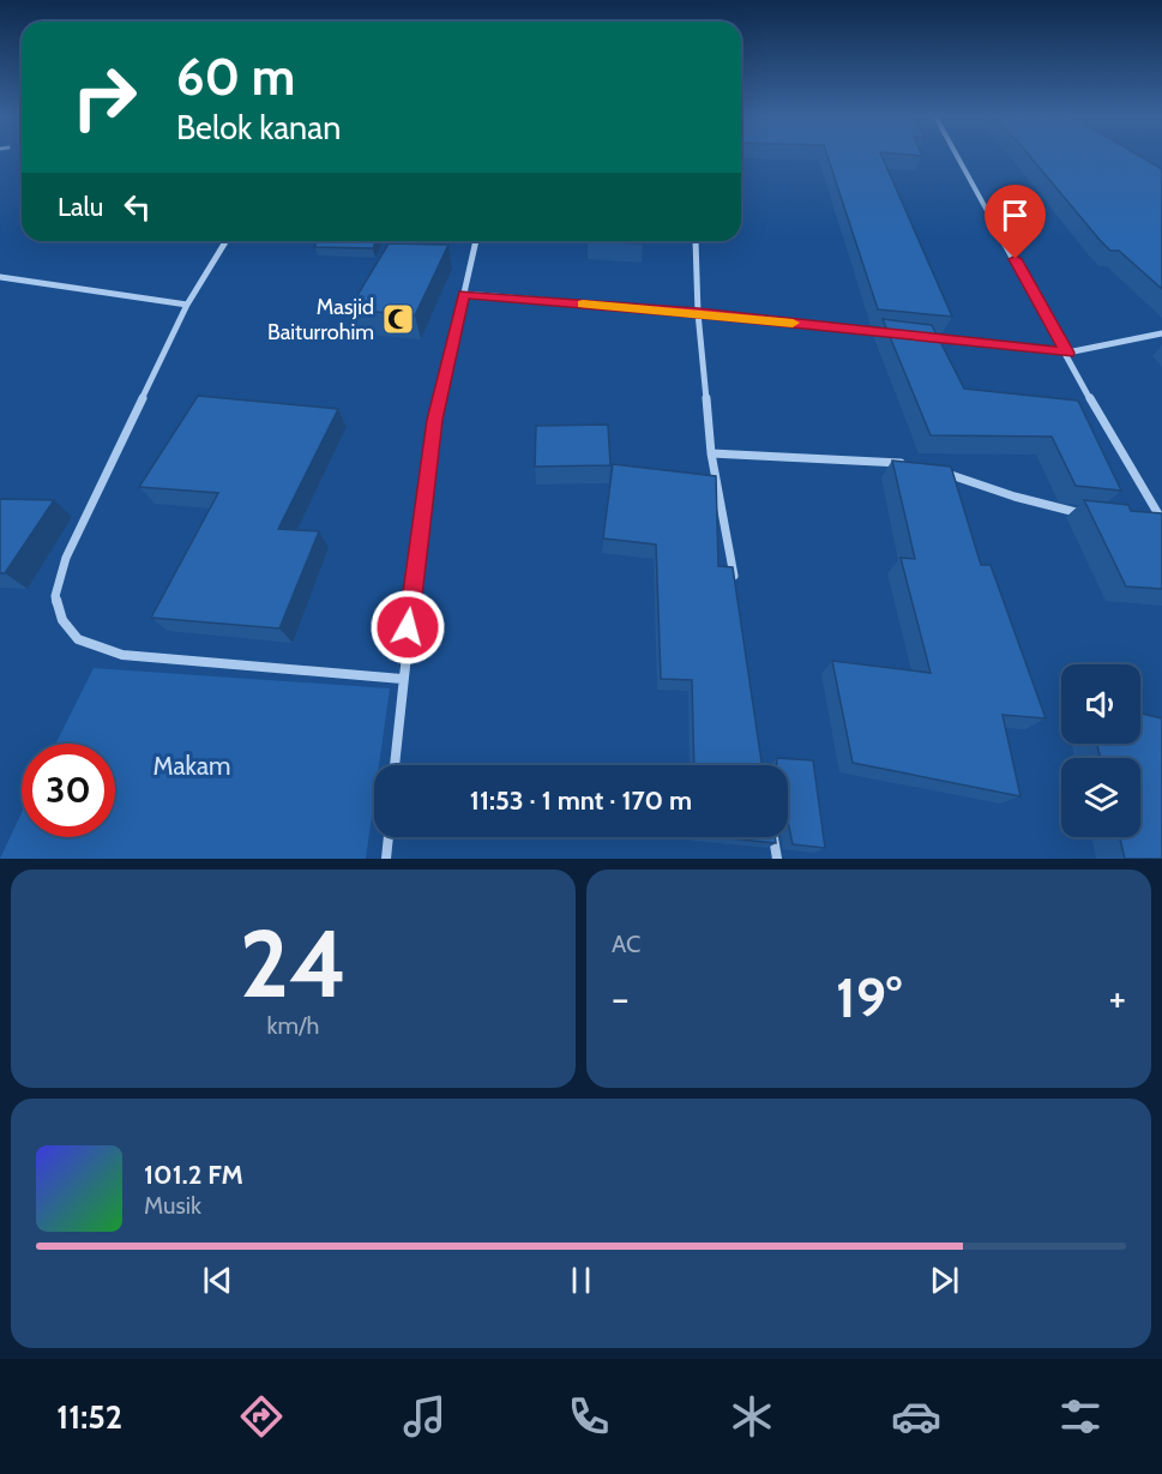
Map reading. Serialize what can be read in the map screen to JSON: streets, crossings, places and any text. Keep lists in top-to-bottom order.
{
  "parks": ["Makam"],
  "places": {
    "mosque": ["Masjid Baiturrohim"]
  },
  "page": {
    "turn": ["60 m", "Belok kanan"],
    "then": "Lalu",
    "limit": "30",
    "trip": "11:53 · 1 mnt · 170 m",
    "tile": [
      ["24", "km/h"],
      "AC"
    ],
    "heat": ["−", "19°", "+"],
    "song": ["101.2 FM", "Musik"],
    "tabs": "11:52"
  }
}
